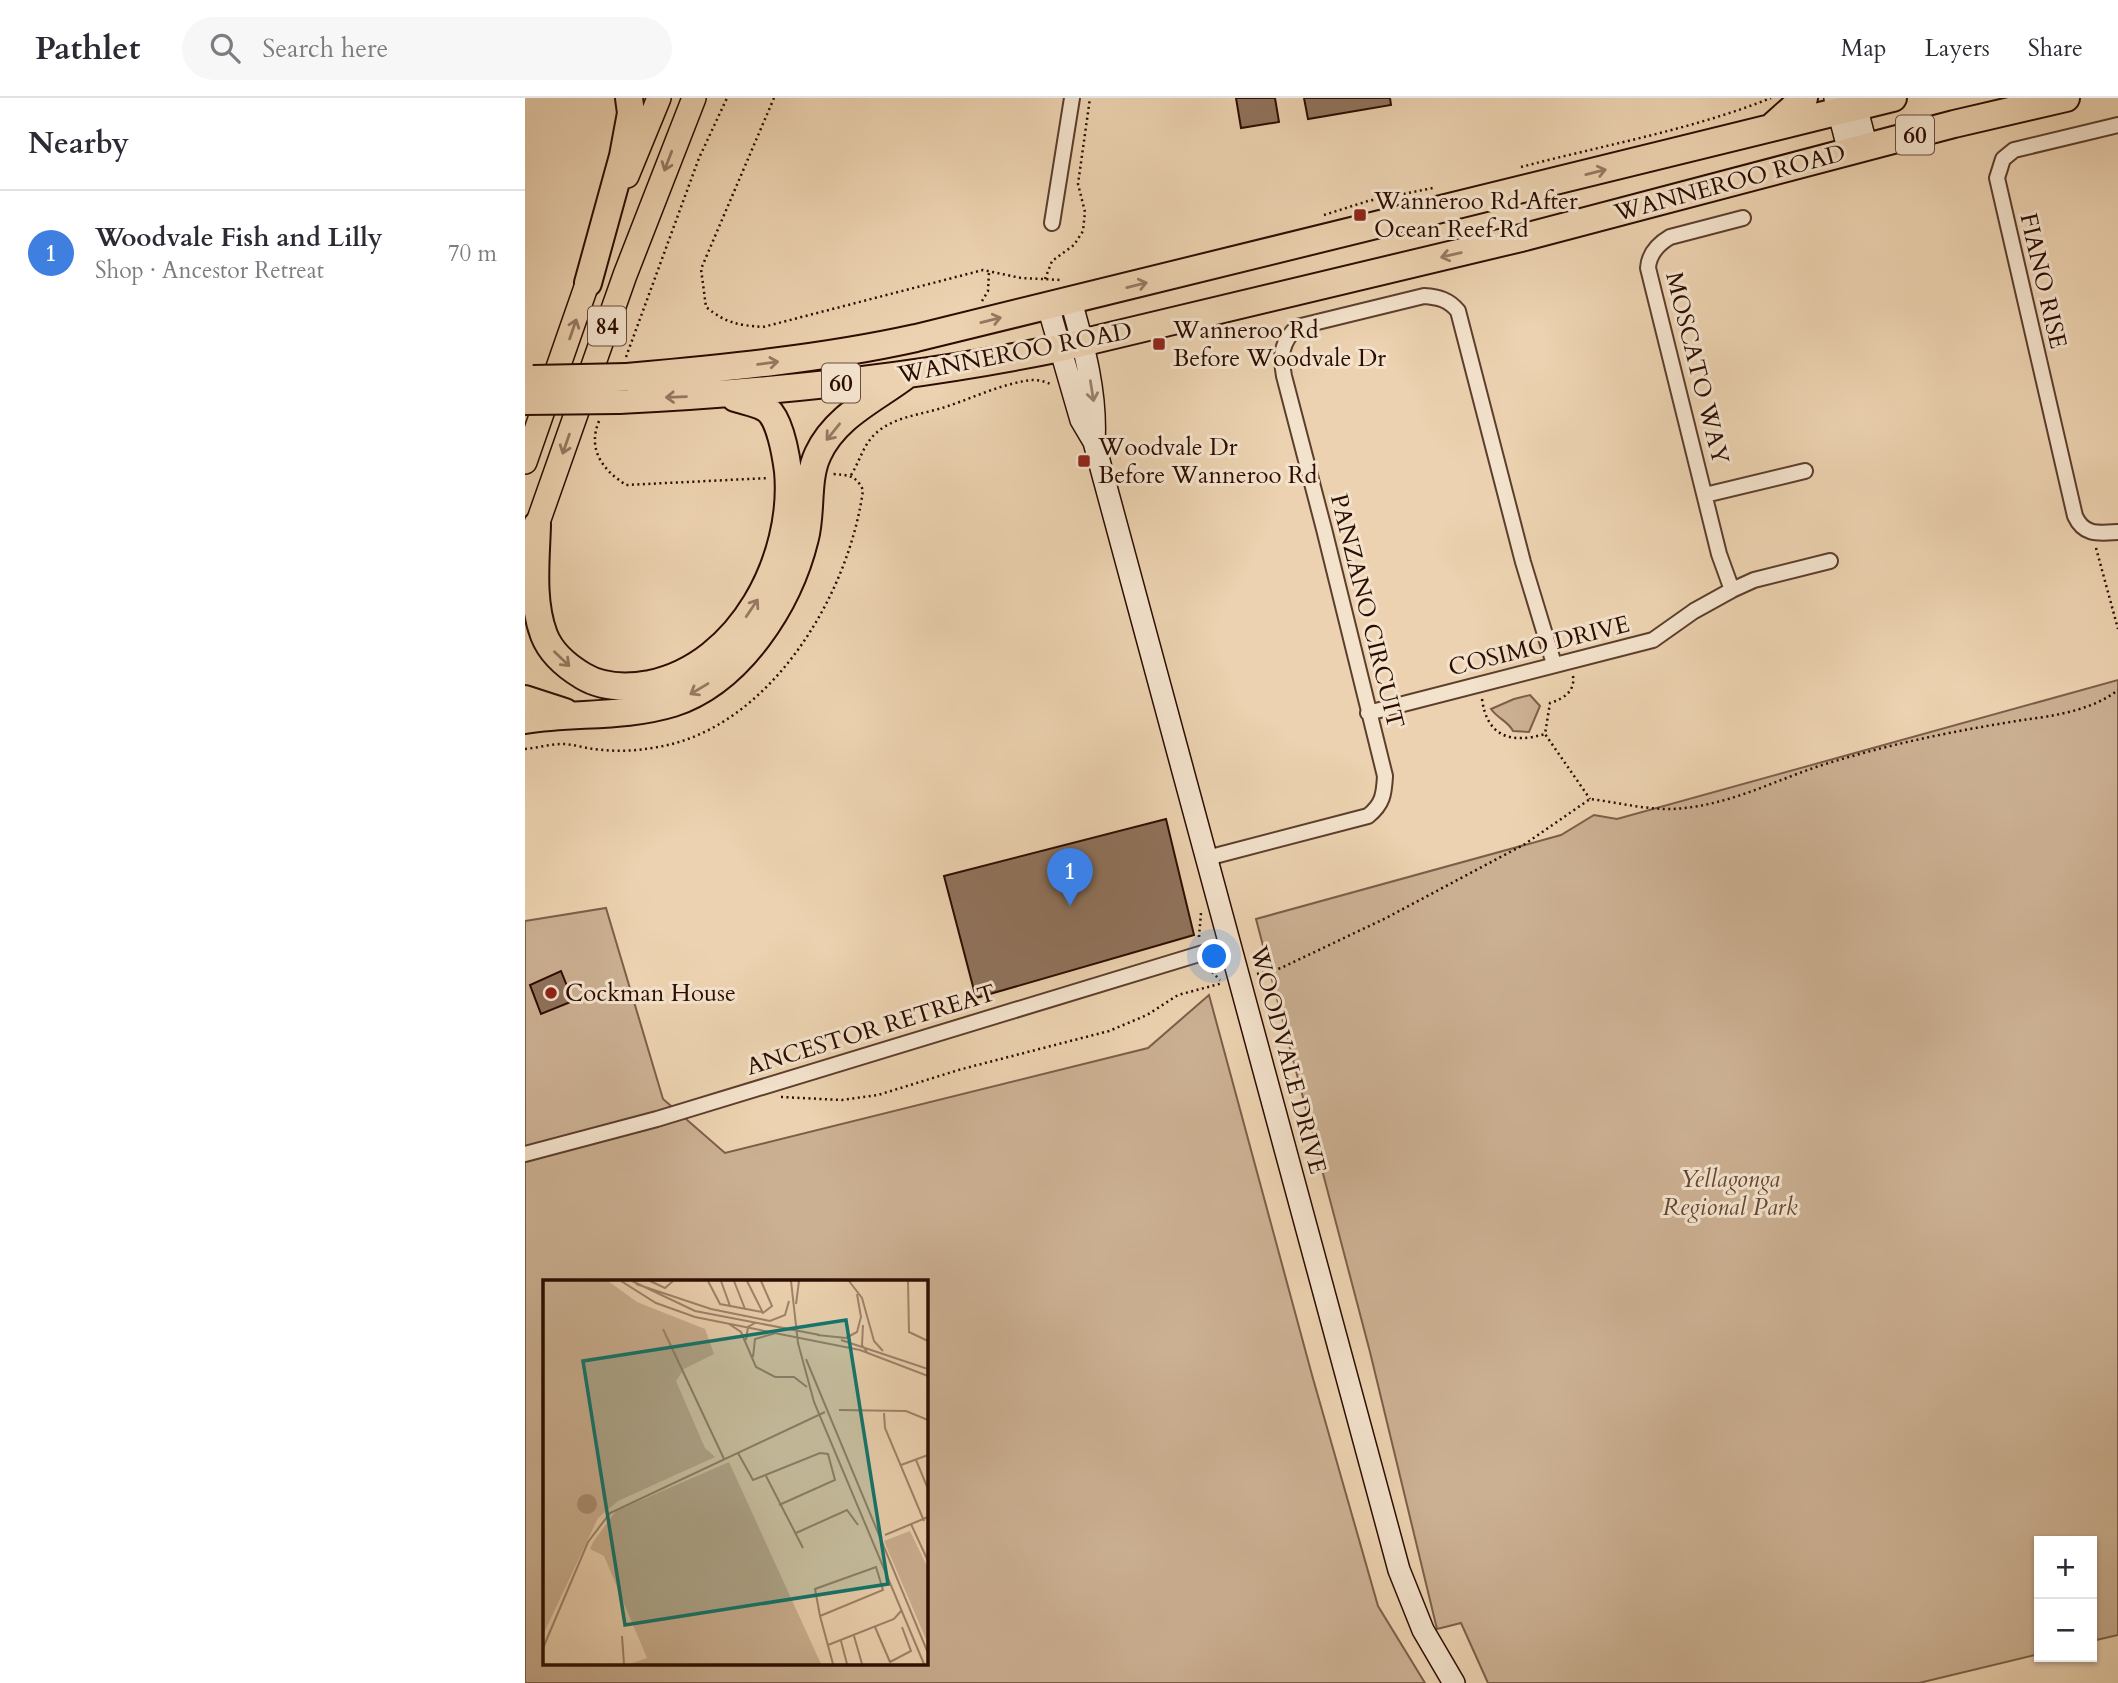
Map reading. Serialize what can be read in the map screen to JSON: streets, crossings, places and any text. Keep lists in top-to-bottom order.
{
  "streets": {
    "highway": ["60", "WANNEROO ROAD"],
    "main road": ["84"],
    "street": [
      "FIANO RISE",
      "MOSCATO WAY",
      "PANZANO CIRCUIT",
      "COSIMO DRIVE",
      "ANCESTOR RETREAT",
      "WOODVALE DRIVE"
    ]
  },
  "crossings": [
    ["60", "WANNEROO ROAD"],
    ["60", "WOODVALE DRIVE"],
    ["WANNEROO ROAD", "WOODVALE DRIVE"],
    ["MOSCATO WAY", "COSIMO DRIVE"],
    ["PANZANO CIRCUIT", "COSIMO DRIVE"],
    ["PANZANO CIRCUIT", "WOODVALE DRIVE"],
    ["ANCESTOR RETREAT", "WOODVALE DRIVE"]
  ],
  "parks": ["Yellagonga Regional Park"],
  "places": {
    "transit": ["Wanneroo Rd After Ocean Reef Rd", "Wanneroo Rd Before Woodvale Dr", "Woodvale Dr Before Wanneroo Rd"],
    "other": ["Cockman House"]
  },
  "page": {
    "header": "Pathlet",
    "search": "Search here",
    "nav": ["Map", "Layers", "Share"],
    "heading": "Nearby",
    "list": [
      {
        "mark": "1",
        "name": "Woodvale Fish and Lilly",
        "note": "Shop · Ancestor Retreat",
        "value": "70 m"
      }
    ],
    "pins": "1",
    "map_buttons": ["+", "−"]
  }
}
